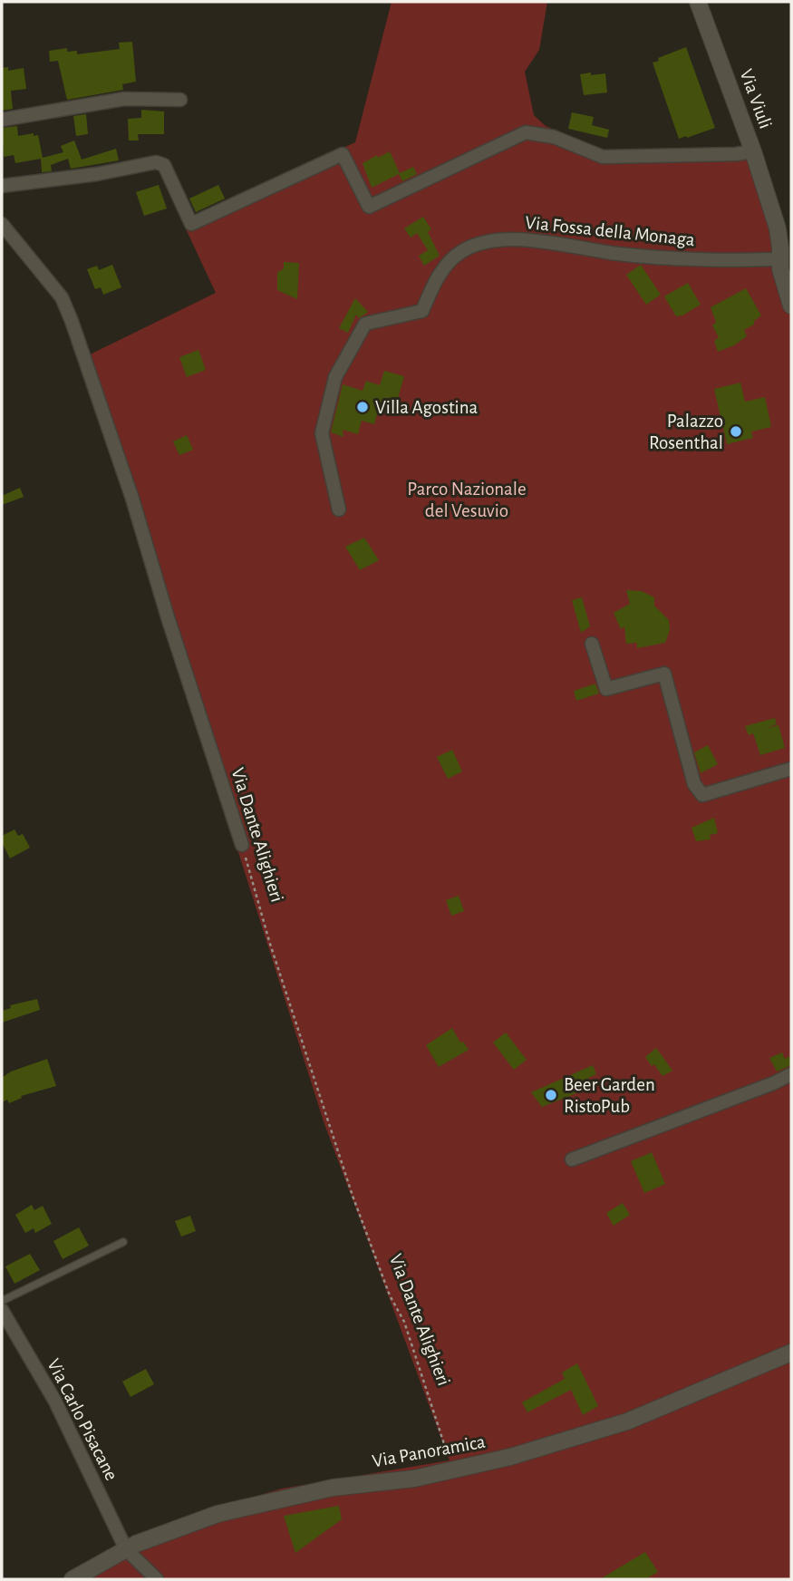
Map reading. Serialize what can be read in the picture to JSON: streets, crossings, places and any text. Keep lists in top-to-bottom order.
{
  "streets": {
    "street": [
      "Via Viuli",
      "Via Fossa della Monaga",
      "Via Dante Alighieri",
      "Via Carlo Pisacane",
      "Via Panoramica"
    ]
  },
  "crossings": [
    ["Via Viuli", "Via Fossa della Monaga"],
    ["Via Dante Alighieri", "Via Panoramica"],
    ["Via Carlo Pisacane", "Via Panoramica"]
  ],
  "parks": ["Parco Nazionale del Vesuvio"],
  "places": ["Villa Agostina", "Palazzo Rosenthal", "Beer Garden RistoPub"]
}
